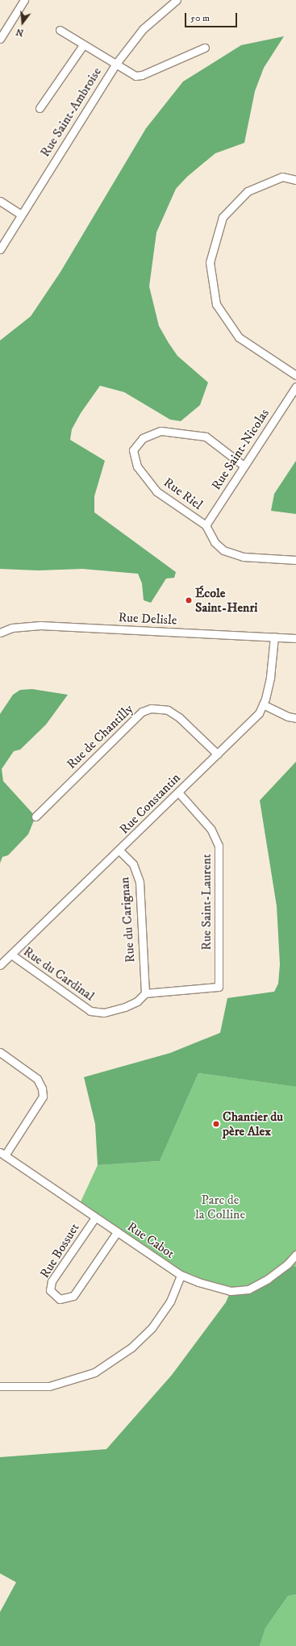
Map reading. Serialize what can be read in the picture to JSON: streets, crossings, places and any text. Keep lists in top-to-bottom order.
{
  "streets": {
    "street": [
      "Rue Saint-Ambroise",
      "Rue Saint-Nicolas",
      "Rue Riel",
      "Rue Delisle",
      "Rue de Chantilly",
      "Rue Constantin",
      "Rue Saint-Laurent",
      "Rue du Carignan",
      "Rue du Cardinal",
      "Rue Cabot",
      "Rue Bossuet"
    ]
  },
  "crossings": [
    ["Rue Saint-Nicolas", "Rue Riel"],
    ["Rue Delisle", "Rue Constantin"],
    ["Rue de Chantilly", "Rue Constantin"],
    ["Rue Constantin", "Rue Saint-Laurent"],
    ["Rue Constantin", "Rue du Carignan"],
    ["Rue Constantin", "Rue du Cardinal"],
    ["Rue Saint-Laurent", "Rue du Carignan"],
    ["Rue Saint-Laurent", "Rue du Cardinal"],
    ["Rue du Carignan", "Rue du Cardinal"],
    ["Rue Cabot", "Rue Bossuet"]
  ],
  "parks": ["Parc de la Colline"],
  "places": ["École Saint-Henri", "Chantier du père Alex"],
  "scale_bar": "50 m",
  "north": "bottom"
}
